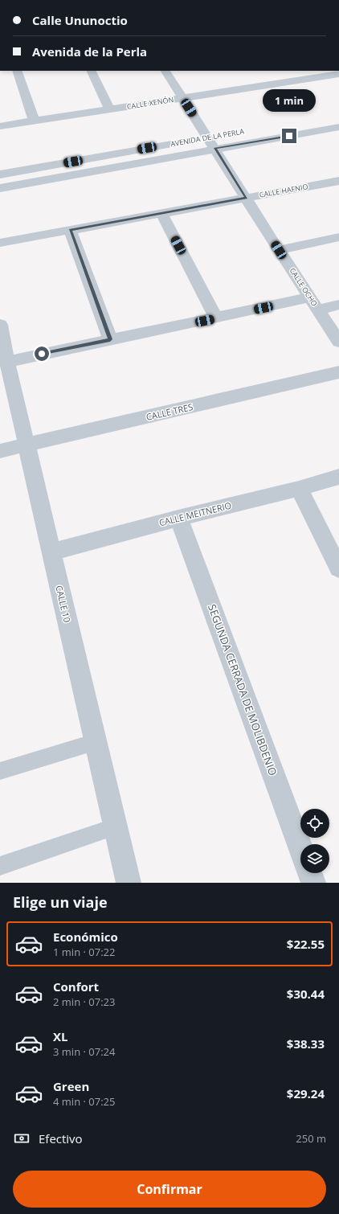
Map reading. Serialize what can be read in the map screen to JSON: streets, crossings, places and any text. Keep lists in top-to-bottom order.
{
  "streets": {
    "street": [
      "CALLE XENÓN",
      "AVENIDA DE LA PERLA",
      "CALLE HAFNIO",
      "CALLE OCHO",
      "CALLE TRES",
      "CALLE MEITNERIO",
      "CALLE 10",
      "SEGUNDA CERRADA DE MOLIBDENIO"
    ]
  },
  "crossings": [
    ["CALLE XENÓN", "CALLE OCHO"],
    ["AVENIDA DE LA PERLA", "CALLE OCHO"],
    ["CALLE HAFNIO", "CALLE OCHO"],
    ["CALLE TRES", "CALLE 10"],
    ["CALLE MEITNERIO", "CALLE 10"],
    ["CALLE MEITNERIO", "SEGUNDA CERRADA DE MOLIBDENIO"]
  ],
  "page": {
    "banner": ["Calle Ununoctio", "Avenida de la Perla"],
    "bubble": "1 min",
    "heading": "Elige un viaje",
    "list": [
      {
        "name": "Económico",
        "note": "1 min · 07:22",
        "value": "$22.55"
      },
      {
        "name": "Confort",
        "note": "2 min · 07:23",
        "value": "$30.44"
      },
      {
        "name": "XL",
        "note": "3 min · 07:24",
        "value": "$38.33"
      },
      {
        "name": "Green",
        "note": "4 min · 07:25",
        "value": "$29.24"
      }
    ],
    "pay": ["Efectivo", "250 m"],
    "buttons": "Confirmar"
  }
}
